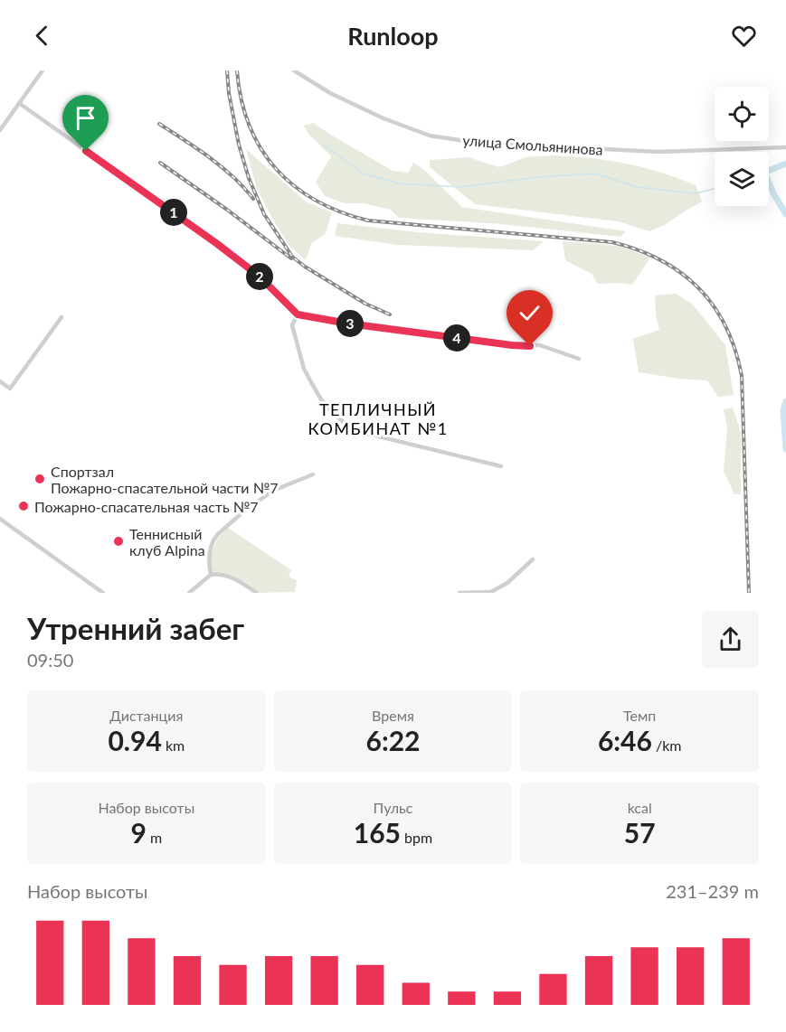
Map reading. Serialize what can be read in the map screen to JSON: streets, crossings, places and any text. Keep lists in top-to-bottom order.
{
  "streets": {
    "street": ["улица Смольянинова"]
  },
  "districts": ["ТЕПЛИЧНЫЙ КОМБИНАТ №1"],
  "places": ["Спортзал Пожарно-спасательной части №7", "Пожарно-спасательная часть №7", "Теннисный клуб Alpina"],
  "page": {
    "header": "Runloop",
    "pins": [
      "1",
      "2",
      "3",
      "4"
    ],
    "heading": ["Утренний забег", "09:50"],
    "stats": [
      ["Дистанция", "0.94 km"],
      ["Время", "6:22"],
      ["Темп", "6:46 /km"],
      ["Набор высоты", "9 m"],
      ["Пульс", "165 bpm"],
      ["kcal", "57"]
    ],
    "chart": ["Набор высоты", "231–239 m"]
  }
}
